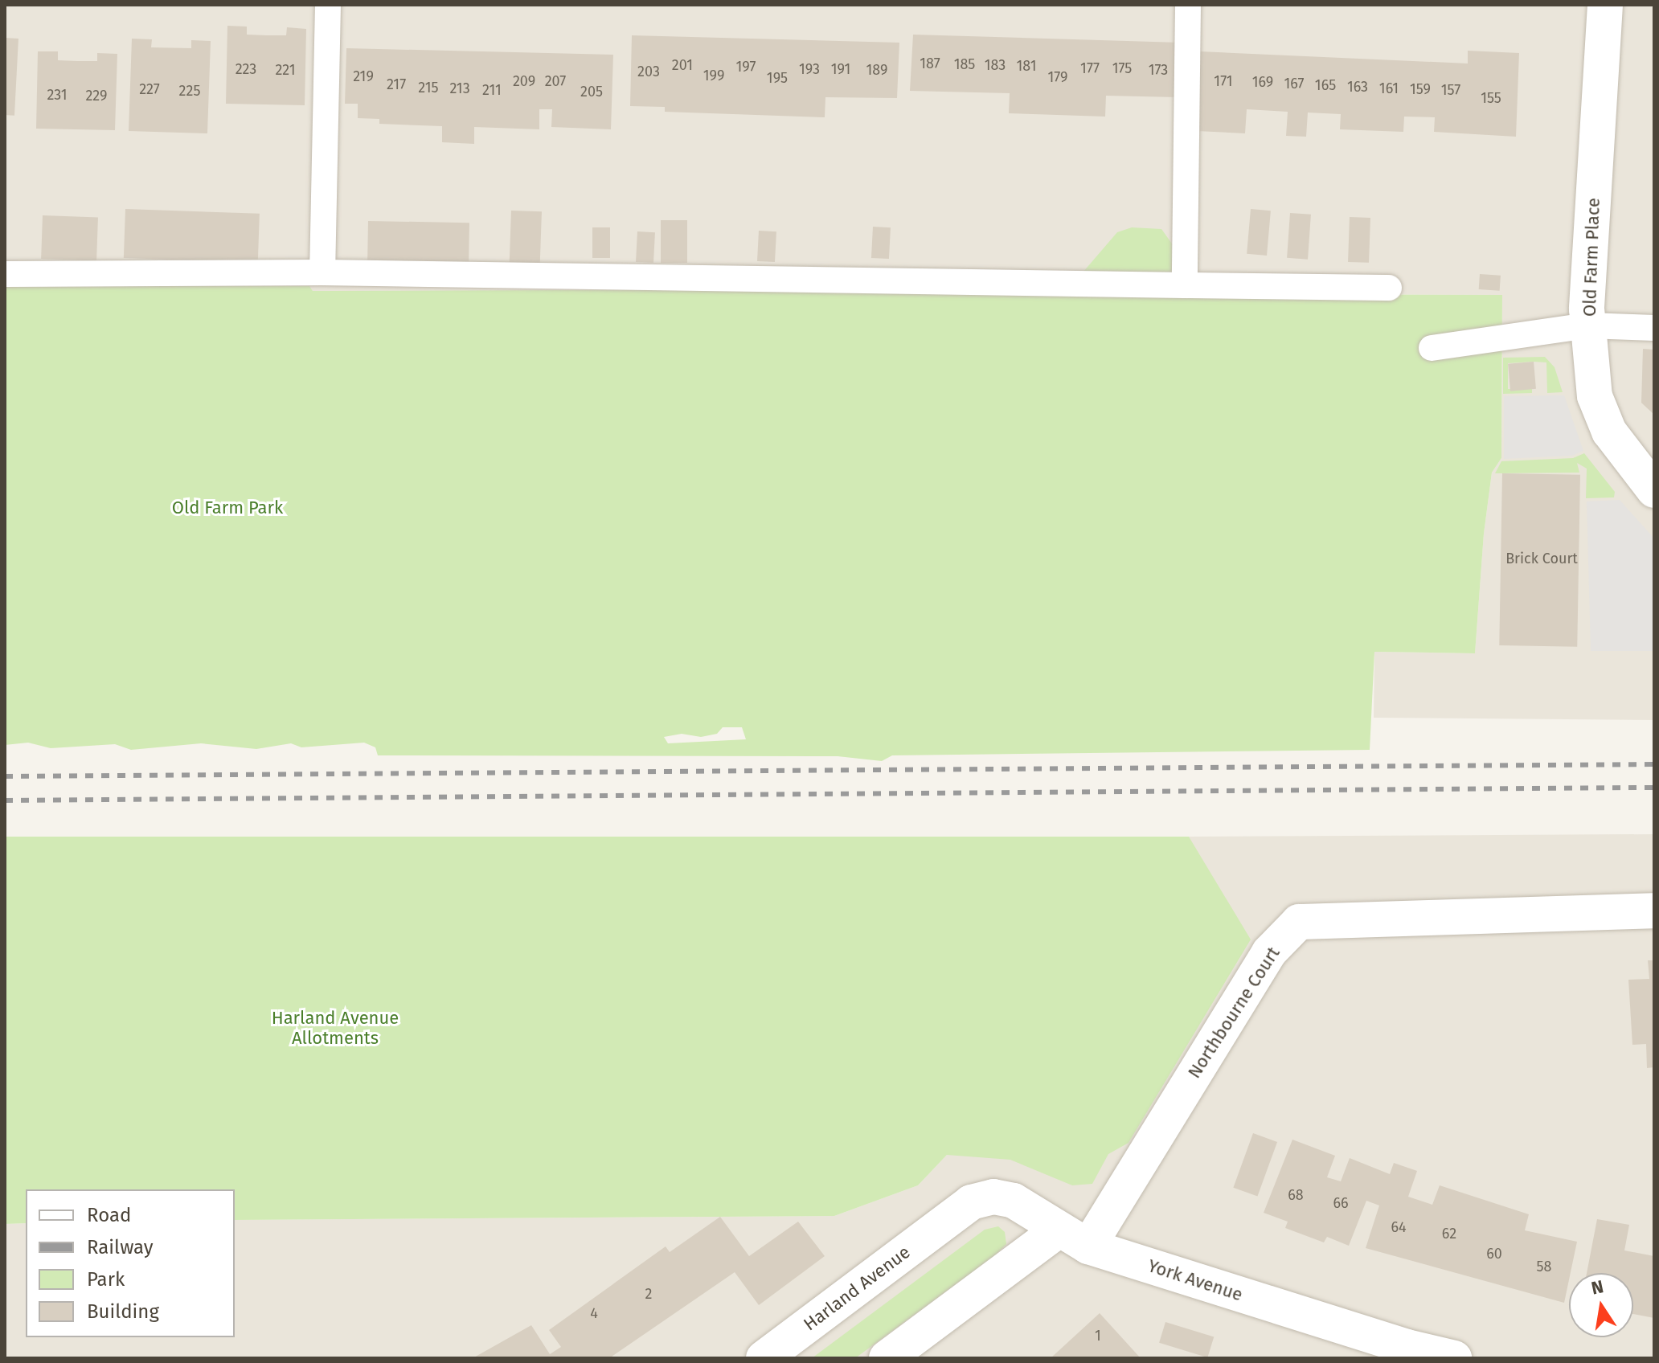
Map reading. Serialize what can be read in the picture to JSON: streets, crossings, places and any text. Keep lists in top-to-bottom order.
{
  "streets": {
    "street": [
      "Old Farm Place",
      "Northbourne Court",
      "York Avenue",
      "Harland Avenue"
    ]
  },
  "crossings": [
    ["Northbourne Court", "York Avenue"],
    ["York Avenue", "Harland Avenue"]
  ],
  "parks": ["Old Farm Park", "Harland Avenue Allotments"],
  "house_numbers": [
    "187",
    "185",
    "201",
    "183",
    "181",
    "197",
    "177",
    "175",
    "223",
    "193",
    "191",
    "221",
    "189",
    "173",
    "203",
    "199",
    "219",
    "179",
    "195",
    "209",
    "207",
    "171",
    "169",
    "167",
    "217",
    "165",
    "163",
    "215",
    "213",
    "161",
    "227",
    "159",
    "211",
    "157",
    "225",
    "205",
    "231",
    "229",
    "155",
    "Brick Court",
    "68",
    "66",
    "64",
    "62",
    "60",
    "58",
    "2",
    "4",
    "1"
  ],
  "legend": [
    "Road",
    "Railway",
    "Park",
    "Building"
  ],
  "north": "top"
}
